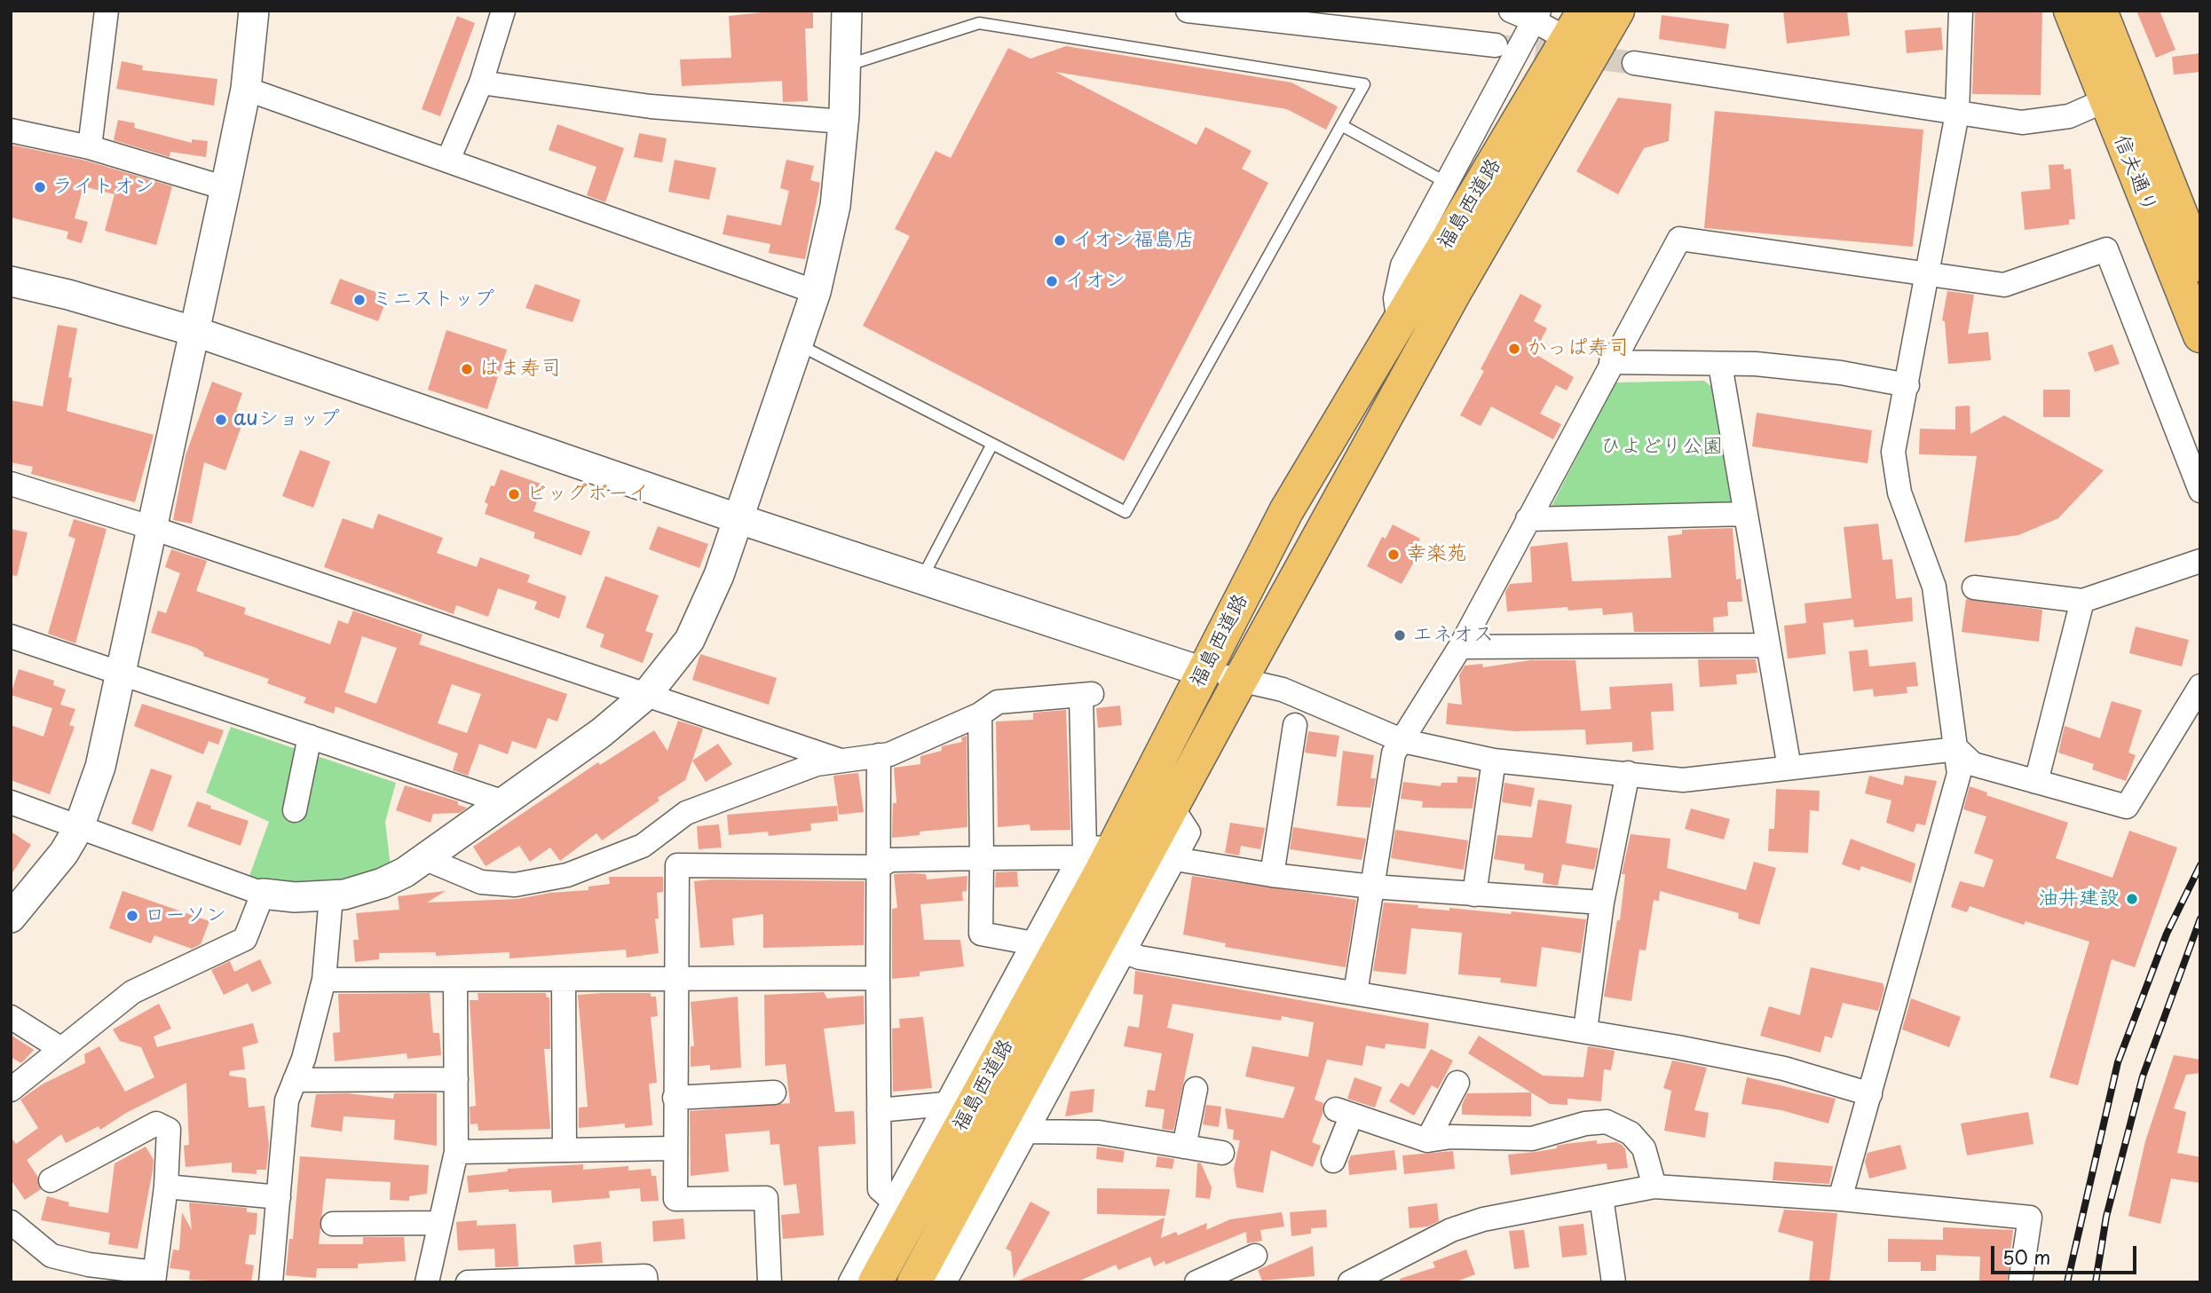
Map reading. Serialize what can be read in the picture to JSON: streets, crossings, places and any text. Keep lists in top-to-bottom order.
{
  "streets": {
    "highway": ["信夫通り", "福島西道路"]
  },
  "parks": ["ひよどり公園"],
  "places": [
    "ライトオン",
    "イオン福島店",
    "イオン",
    "ミニストップ",
    "かっぱ寿司",
    "はま寿司",
    "auショップ",
    "ビッグボーイ",
    "幸楽苑",
    "エネオス",
    "油井建設",
    "ローソン"
  ],
  "scale_bar": "50 m"
}
